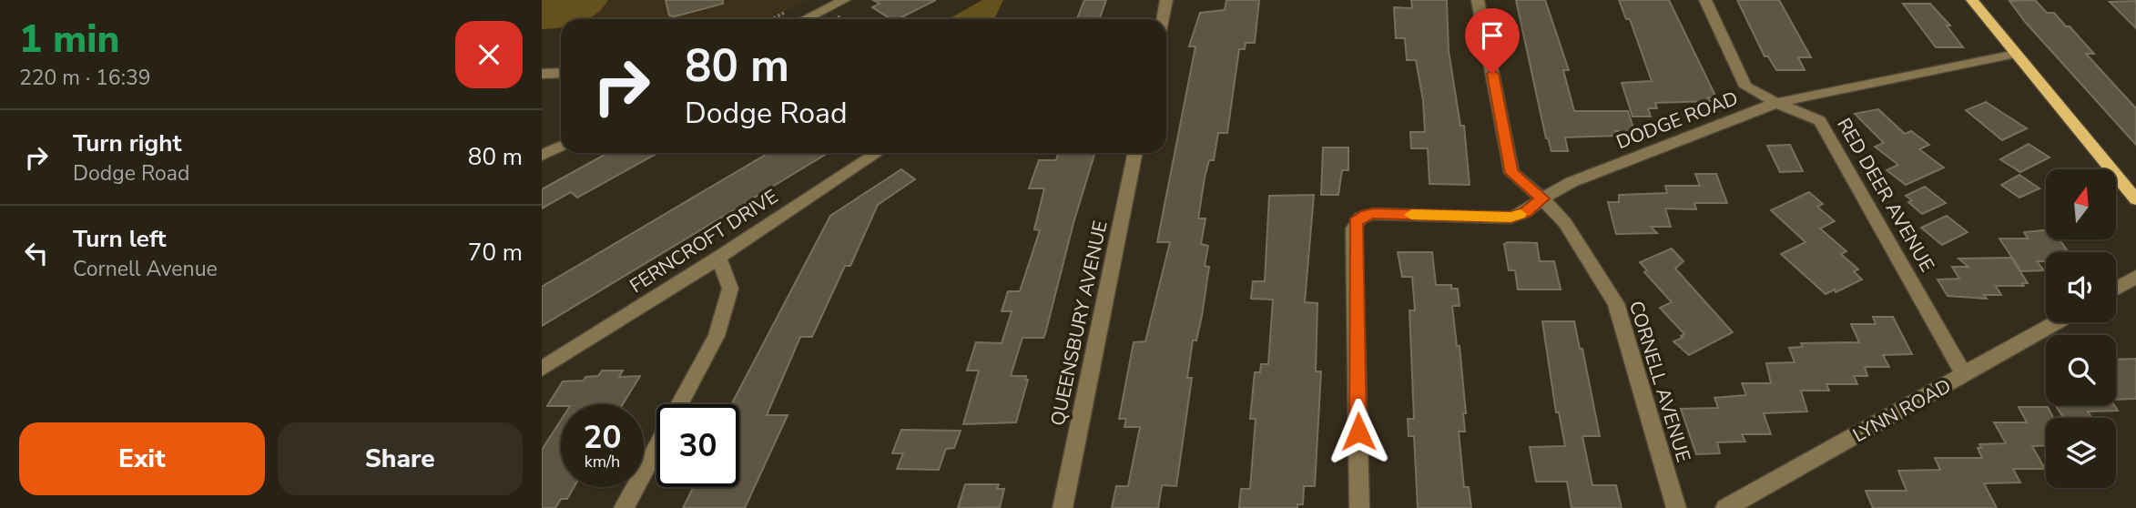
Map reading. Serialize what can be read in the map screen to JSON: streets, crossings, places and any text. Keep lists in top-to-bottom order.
{
  "streets": {
    "street": [
      "DODGE ROAD",
      "RED DEER AVENUE",
      "FERNCROFT DRIVE",
      "QUEENSBURY AVENUE",
      "CORNELL AVENUE",
      "LYNN ROAD"
    ]
  },
  "crossings": [
    ["DODGE ROAD", "RED DEER AVENUE"],
    ["DODGE ROAD", "CORNELL AVENUE"],
    ["RED DEER AVENUE", "LYNN ROAD"]
  ],
  "north": "top",
  "page": {
    "heading": ["1 min", "220 m · 16:39"],
    "turn": ["80 m", "Dodge Road"],
    "list": [
      {
        "name": "Turn right",
        "note": "Dodge Road",
        "value": "80 m"
      },
      {
        "name": "Turn left",
        "note": "Cornell Avenue",
        "value": "70 m"
      }
    ],
    "speed": "20 km/h",
    "limit": "30",
    "buttons": ["Exit", "Share"]
  }
}
